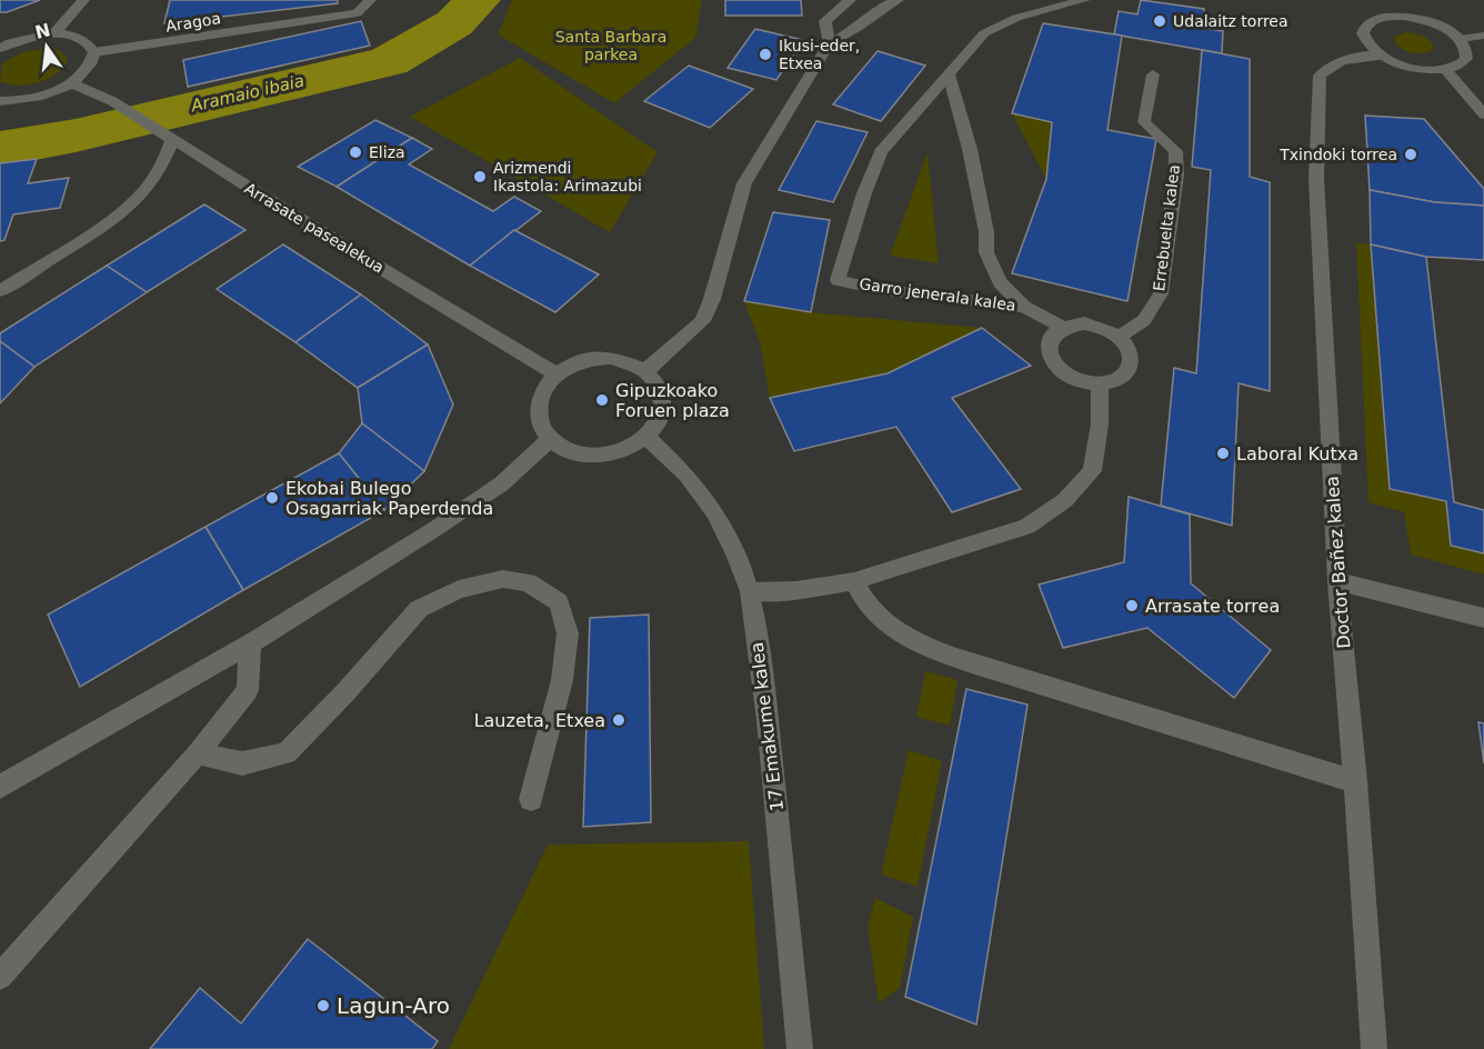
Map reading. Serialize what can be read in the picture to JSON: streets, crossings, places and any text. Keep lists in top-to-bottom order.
{
  "streets": {
    "street": [
      "Aragoa",
      "Arrasate pasealekua",
      "Errebuelta kalea",
      "Garro jenerala kalea",
      "Doctor Bañez kalea",
      "17 Emakume kalea"
    ]
  },
  "crossings": [
    ["Arrasate pasealekua", "17 Emakume kalea"]
  ],
  "water": ["Aramaio ibaia"],
  "parks": ["Santa Barbara parkea"],
  "places": [
    "Udalaitz torrea",
    "Ikusi-eder, Etxea",
    "Eliza",
    "Txindoki torrea",
    "Arizmendi Ikastola: Arimazubi",
    "Gipuzkoako Foruen plaza",
    "Laboral Kutxa",
    "Ekobai Bulego Osagarriak Paperdenda",
    "Arrasate torrea",
    "Lauzeta, Etxea",
    "Lagun-Aro"
  ],
  "north": "top"
}
